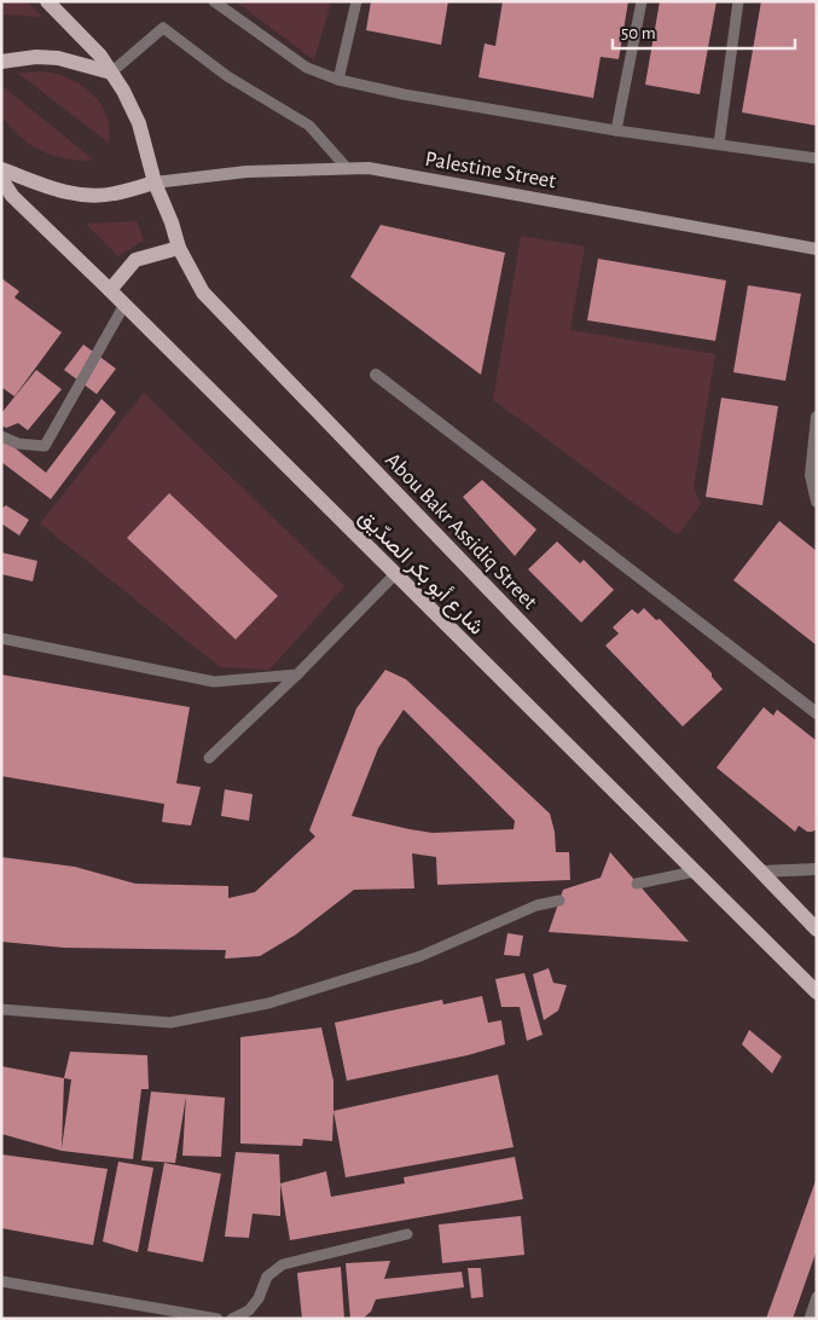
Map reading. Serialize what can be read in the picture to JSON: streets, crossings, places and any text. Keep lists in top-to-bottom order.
{
  "streets": {
    "main road": ["Abou Bakr Assidiq Street", "شارع أبو بكر الصدّيق"],
    "street": ["Palestine Street"]
  },
  "crossings": [
    ["Palestine Street", "Abou Bakr Assidiq Street"]
  ],
  "scale_bar": "50 m"
}
